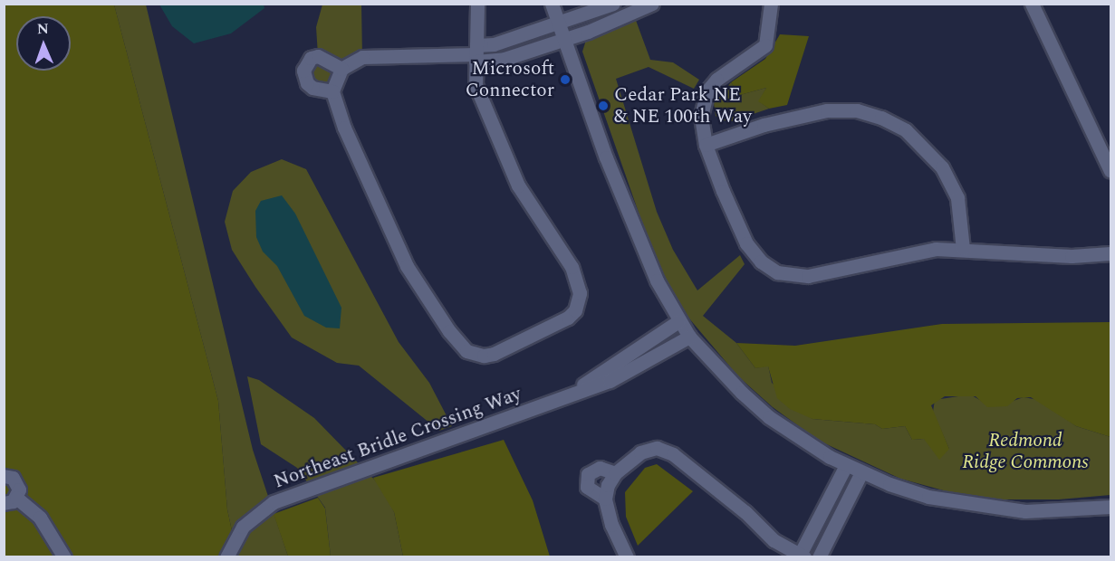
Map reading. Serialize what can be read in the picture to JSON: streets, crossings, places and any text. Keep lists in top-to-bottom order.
{
  "streets": {
    "street": ["Northeast Bridle Crossing Way"]
  },
  "parks": ["Redmond Ridge Commons"],
  "places": ["Microsoft Connector", "Cedar Park NE & NE 100th Way"],
  "north": "top"
}
